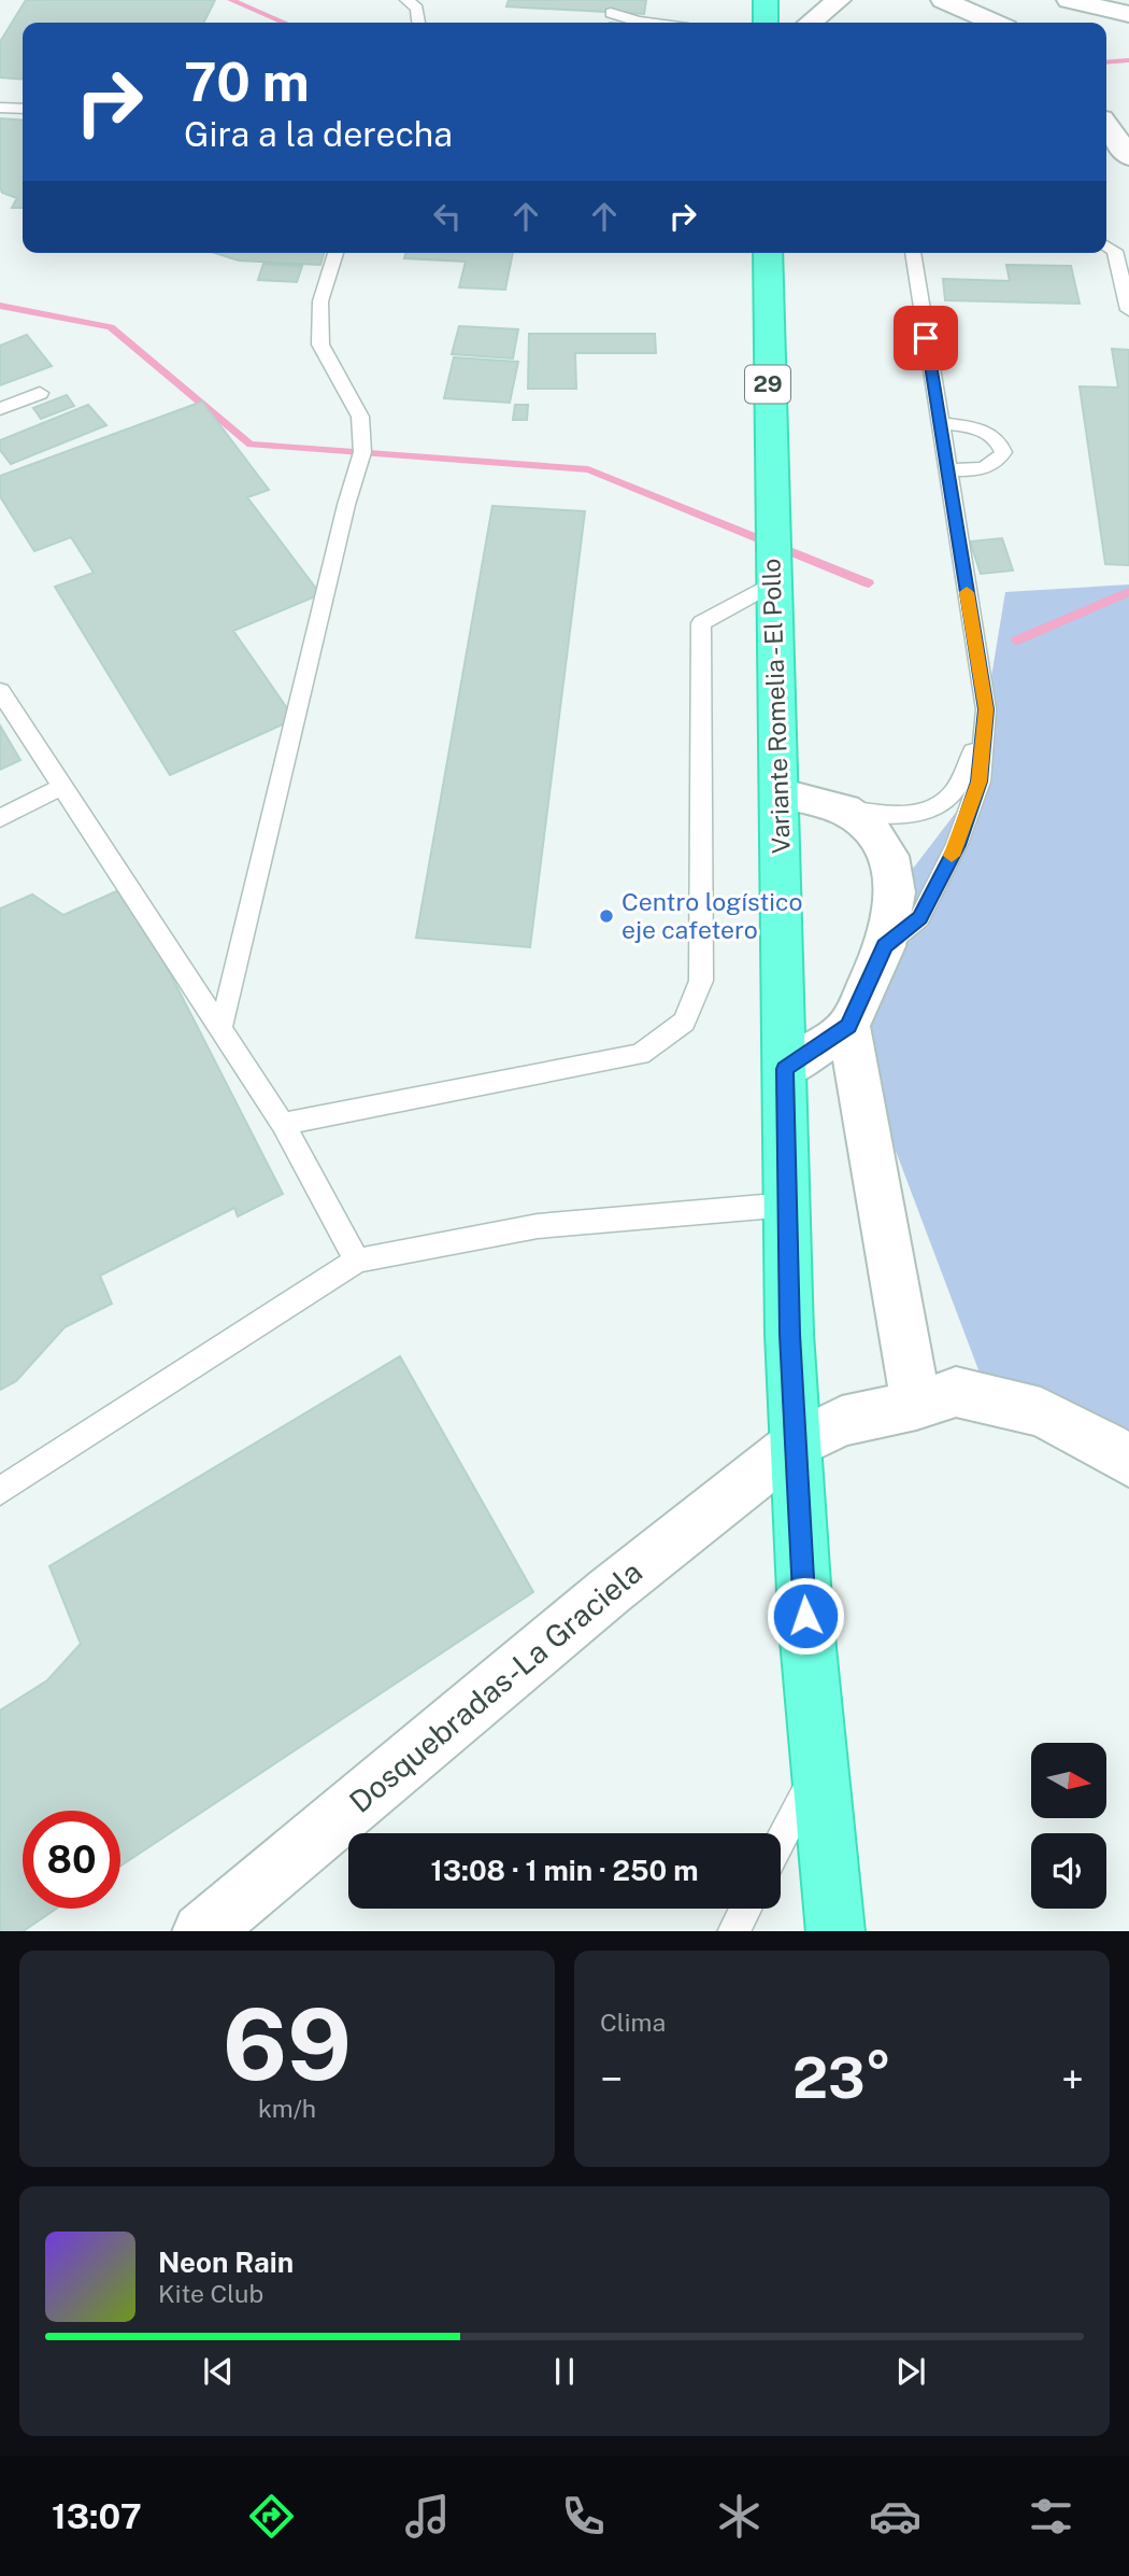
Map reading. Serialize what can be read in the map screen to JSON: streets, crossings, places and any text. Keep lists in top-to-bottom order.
{
  "streets": {
    "highway": ["29", "Variante Romelia - El Pollo"],
    "street": ["Dosquebradas-La Graciela"]
  },
  "crossings": [
    ["Variante Romelia - El Pollo", "Dosquebradas-La Graciela"]
  ],
  "places": ["Centro logístico eje cafetero"],
  "north": "right",
  "page": {
    "turn": ["70 m", "Gira a la derecha"],
    "limit": "80",
    "trip": "13:08 · 1 min · 250 m",
    "tile": [
      ["69", "km/h"],
      "Clima"
    ],
    "heat": ["−", "23°", "+"],
    "song": ["Neon Rain", "Kite Club"],
    "tabs": "13:07"
  }
}
